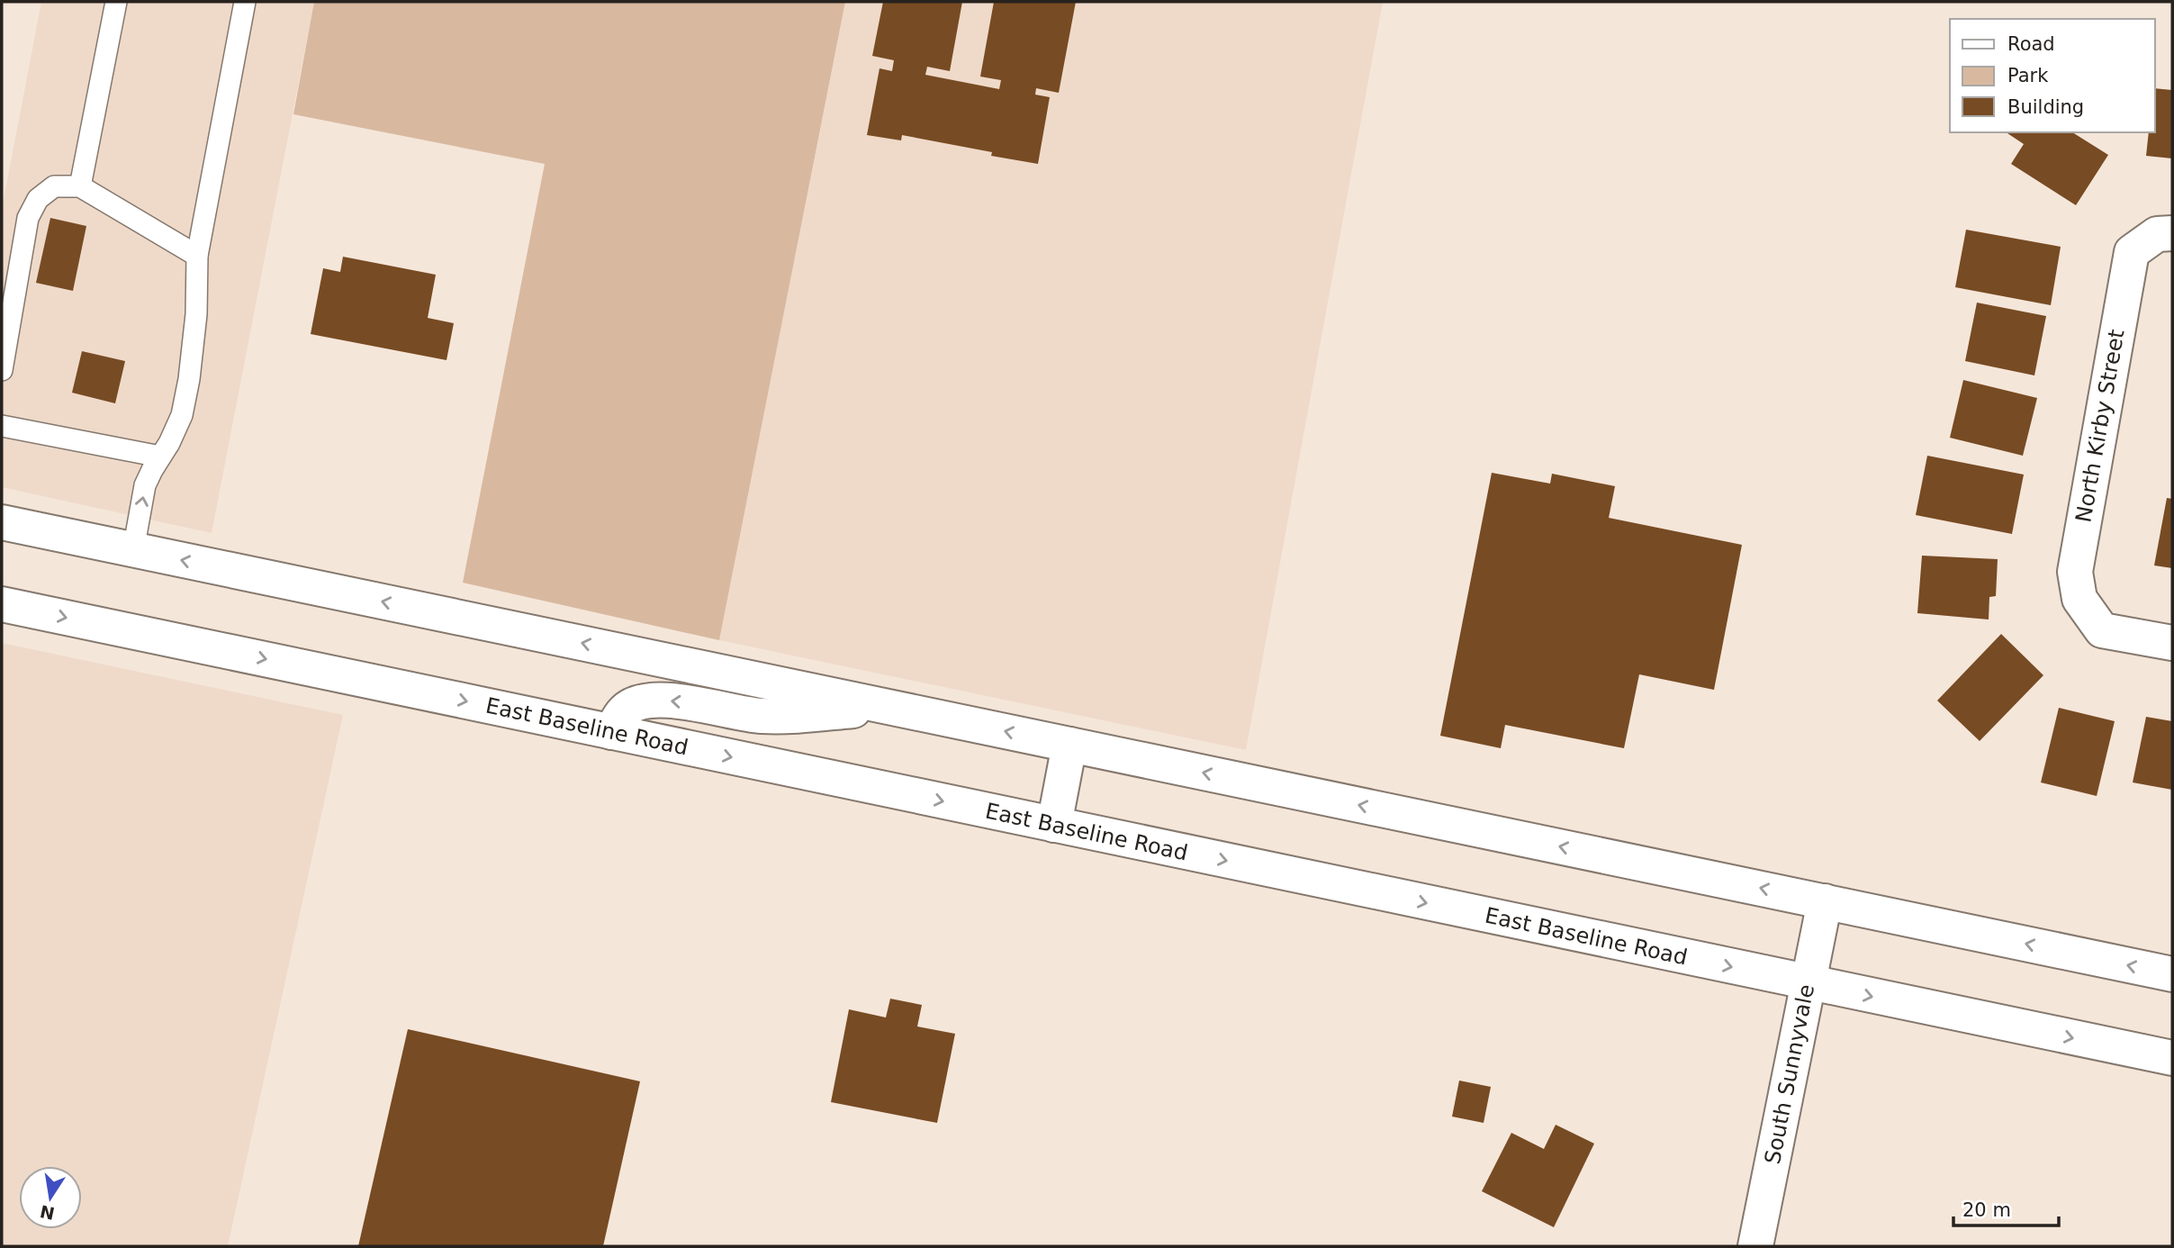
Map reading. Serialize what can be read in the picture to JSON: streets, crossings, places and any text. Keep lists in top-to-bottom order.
{
  "streets": {
    "main road": ["North Kirby Street", "East Baseline Road", "South Sunnyvale"]
  },
  "crossings": [
    ["East Baseline Road", "South Sunnyvale"]
  ],
  "legend": ["Road", "Park", "Building"],
  "scale_bar": "20 m",
  "north": "bottom"
}
